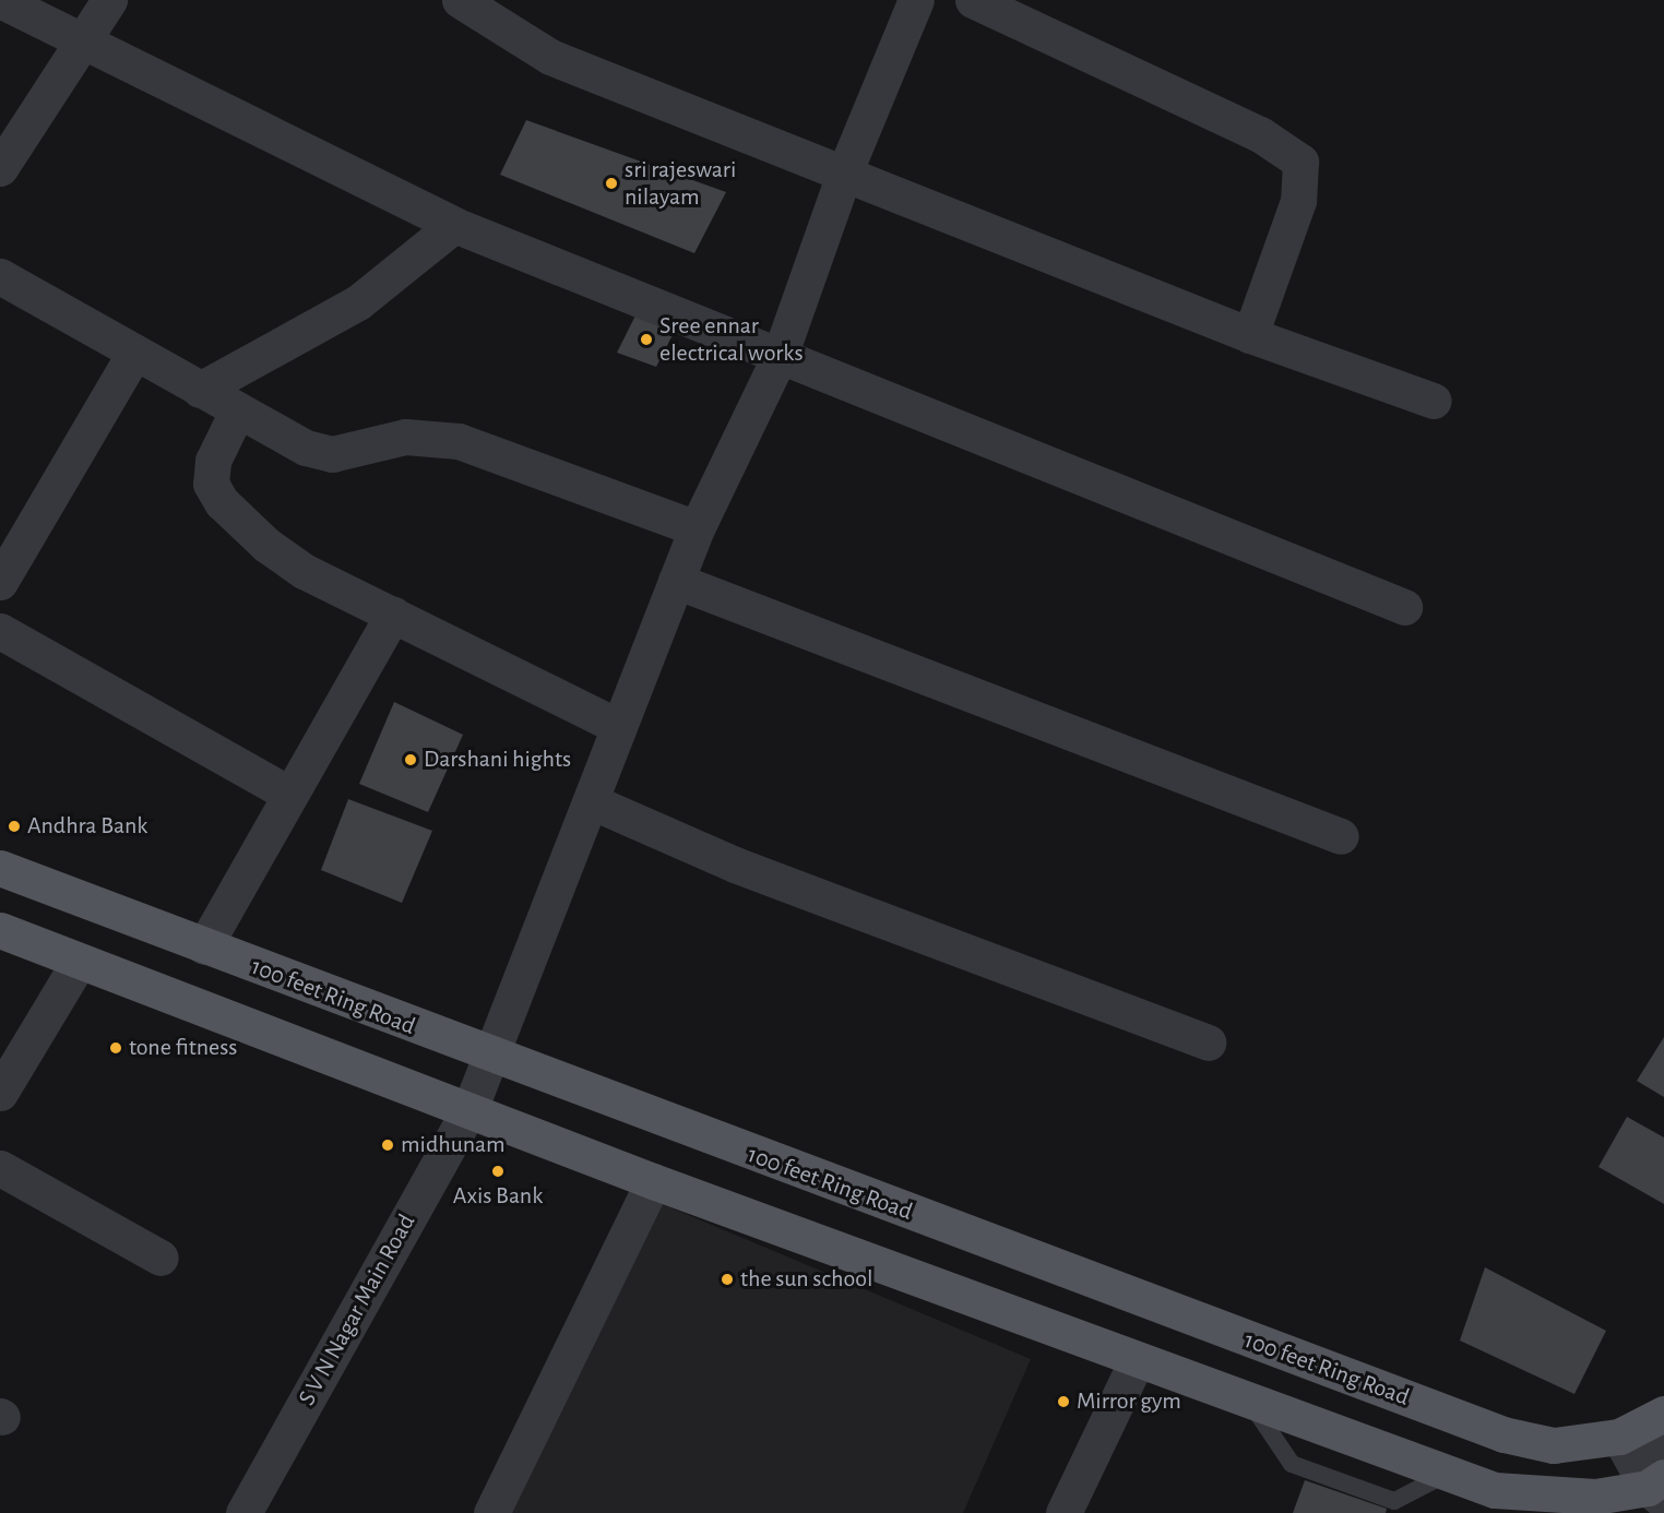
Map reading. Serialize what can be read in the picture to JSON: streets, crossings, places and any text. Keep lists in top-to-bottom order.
{
  "streets": {
    "main road": ["100 feet Ring Road"],
    "street": ["S V N Nagar Main Road"]
  },
  "crossings": [
    ["100 feet Ring Road", "S V N Nagar Main Road"]
  ],
  "places": [
    "sri rajeswari nilayam",
    "Sree ennar electrical works",
    "Darshani hights",
    "Andhra Bank",
    "tone fitness",
    "midhunam",
    "Axis Bank",
    "the sun school",
    "Mirror gym"
  ]
}
